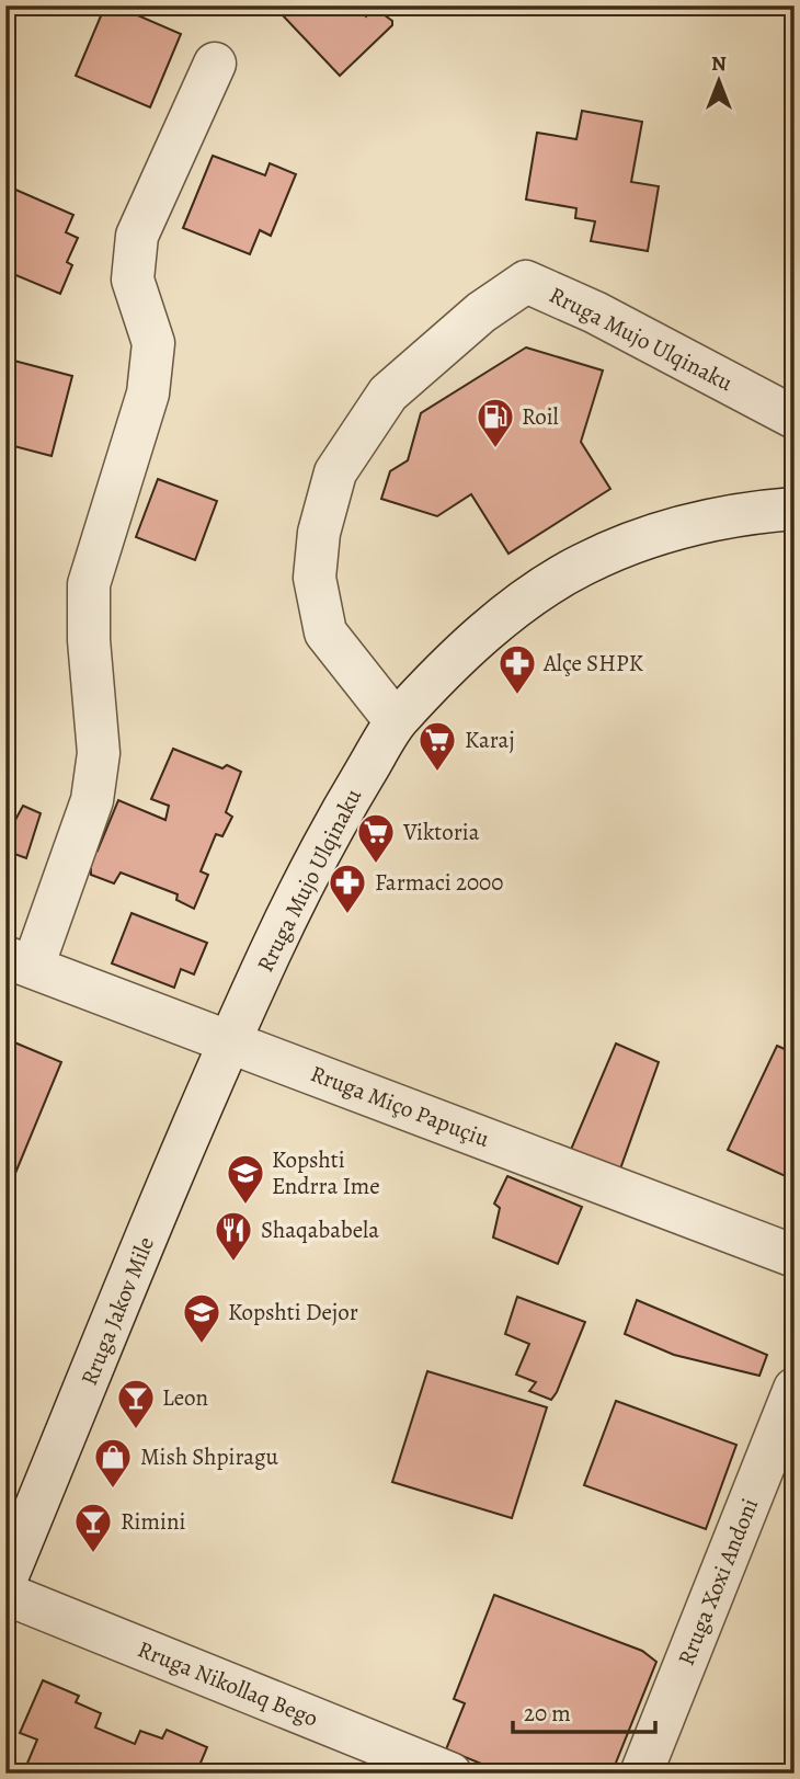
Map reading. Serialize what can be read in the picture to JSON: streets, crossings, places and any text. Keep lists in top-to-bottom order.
{
  "streets": {
    "street": [
      "Rruga Mujo Ulqinaku",
      "Rruga Miço Papuçiu",
      "Rruga Jakov Mile",
      "Rruga Xoxi Andoni",
      "Rruga Nikollaq Bego"
    ]
  },
  "crossings": [
    ["Rruga Mujo Ulqinaku", "Rruga Miço Papuçiu"],
    ["Rruga Mujo Ulqinaku", "Rruga Jakov Mile"],
    ["Rruga Miço Papuçiu", "Rruga Jakov Mile"]
  ],
  "places": {
    "fuel station": ["Roil"],
    "pharmacy": ["Alçe SHPK", "Farmaci 2000"],
    "supermarket": ["Karaj", "Viktoria"],
    "school or university": ["Kopshti Endrra Ime", "Kopshti Dejor"],
    "restaurant": ["Shaqababela"],
    "bar": ["Leon", "Rimini"],
    "shop": ["Mish Shpiragu"]
  },
  "scale_bar": "20 m",
  "north": "top"
}
